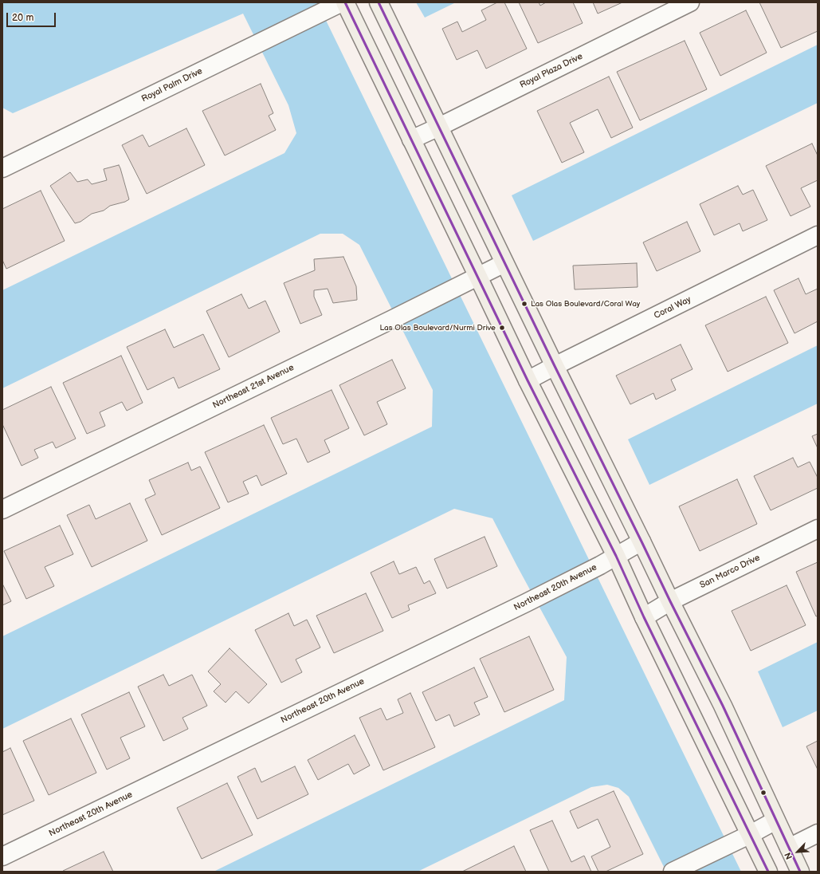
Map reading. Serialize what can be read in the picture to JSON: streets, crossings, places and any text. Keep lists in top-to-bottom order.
{
  "streets": {
    "street": [
      "Royal Plaza Drive",
      "Royal Palm Drive",
      "Coral Way",
      "Northeast 21st Avenue",
      "San Marco Drive",
      "Northeast 20th Avenue"
    ]
  },
  "places": ["Las Olas Boulevard/Coral Way", "Las Olas Boulevard/Nurmi Drive"],
  "scale_bar": "20 m",
  "north": "bottom left"
}
